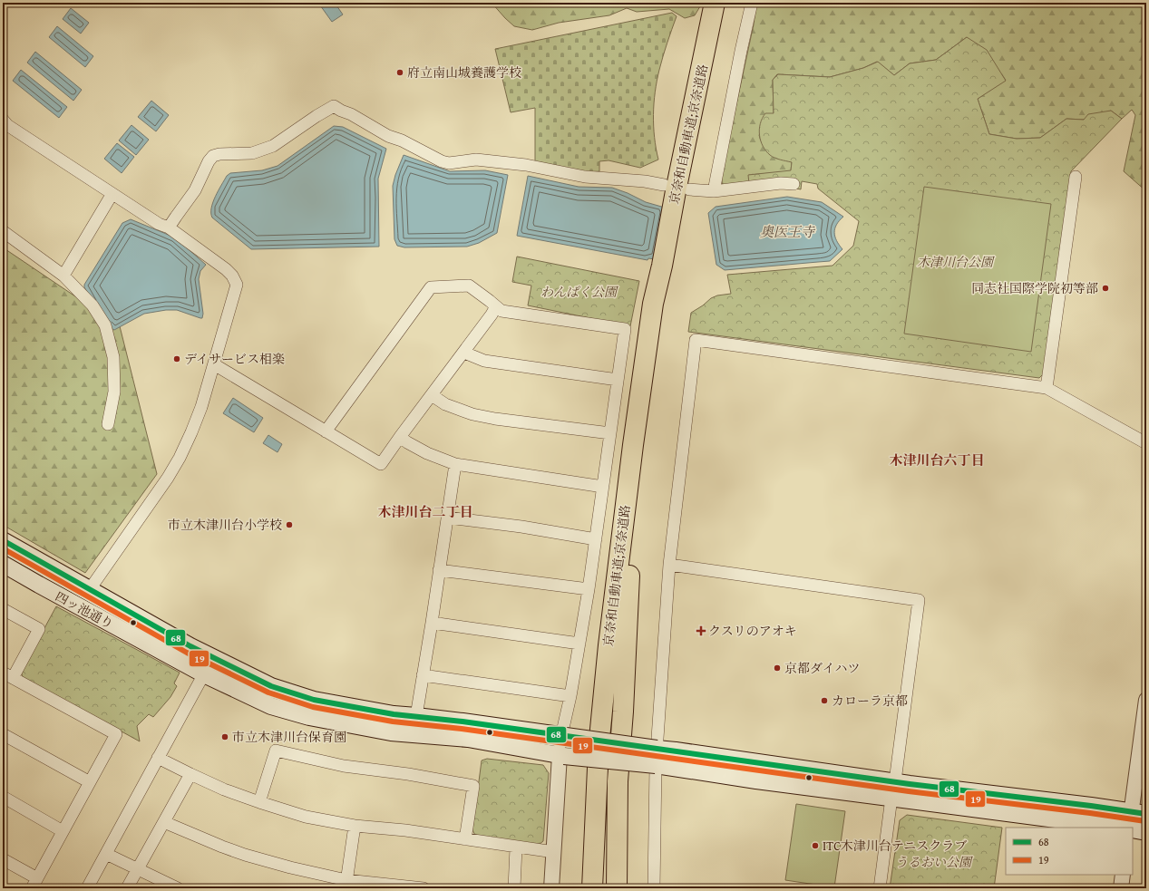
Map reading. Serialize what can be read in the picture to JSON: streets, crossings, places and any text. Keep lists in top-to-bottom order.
{
  "streets": {
    "highway": ["京奈和自動車道;京奈道路"],
    "main road": ["四ッ池通り"]
  },
  "districts": ["木津川台六丁目", "木津川台二丁目"],
  "water": ["奥医王寺"],
  "parks": ["木津川台公園", "わんぱく公園", "うるおい公園"],
  "places": {
    "other": [
      "府立南山城養護学校",
      "同志社国際学院初等部",
      "デイサービス相楽",
      "市立木津川台小学校",
      "京都ダイハツ",
      "カローラ京都",
      "市立木津川台保育園",
      "ITC木津川台テニスクラブ"
    ],
    "health": ["クスリのアオキ"]
  },
  "lines": ["transit line 68", "transit line 19"],
  "legend": ["68", "19"]
}
